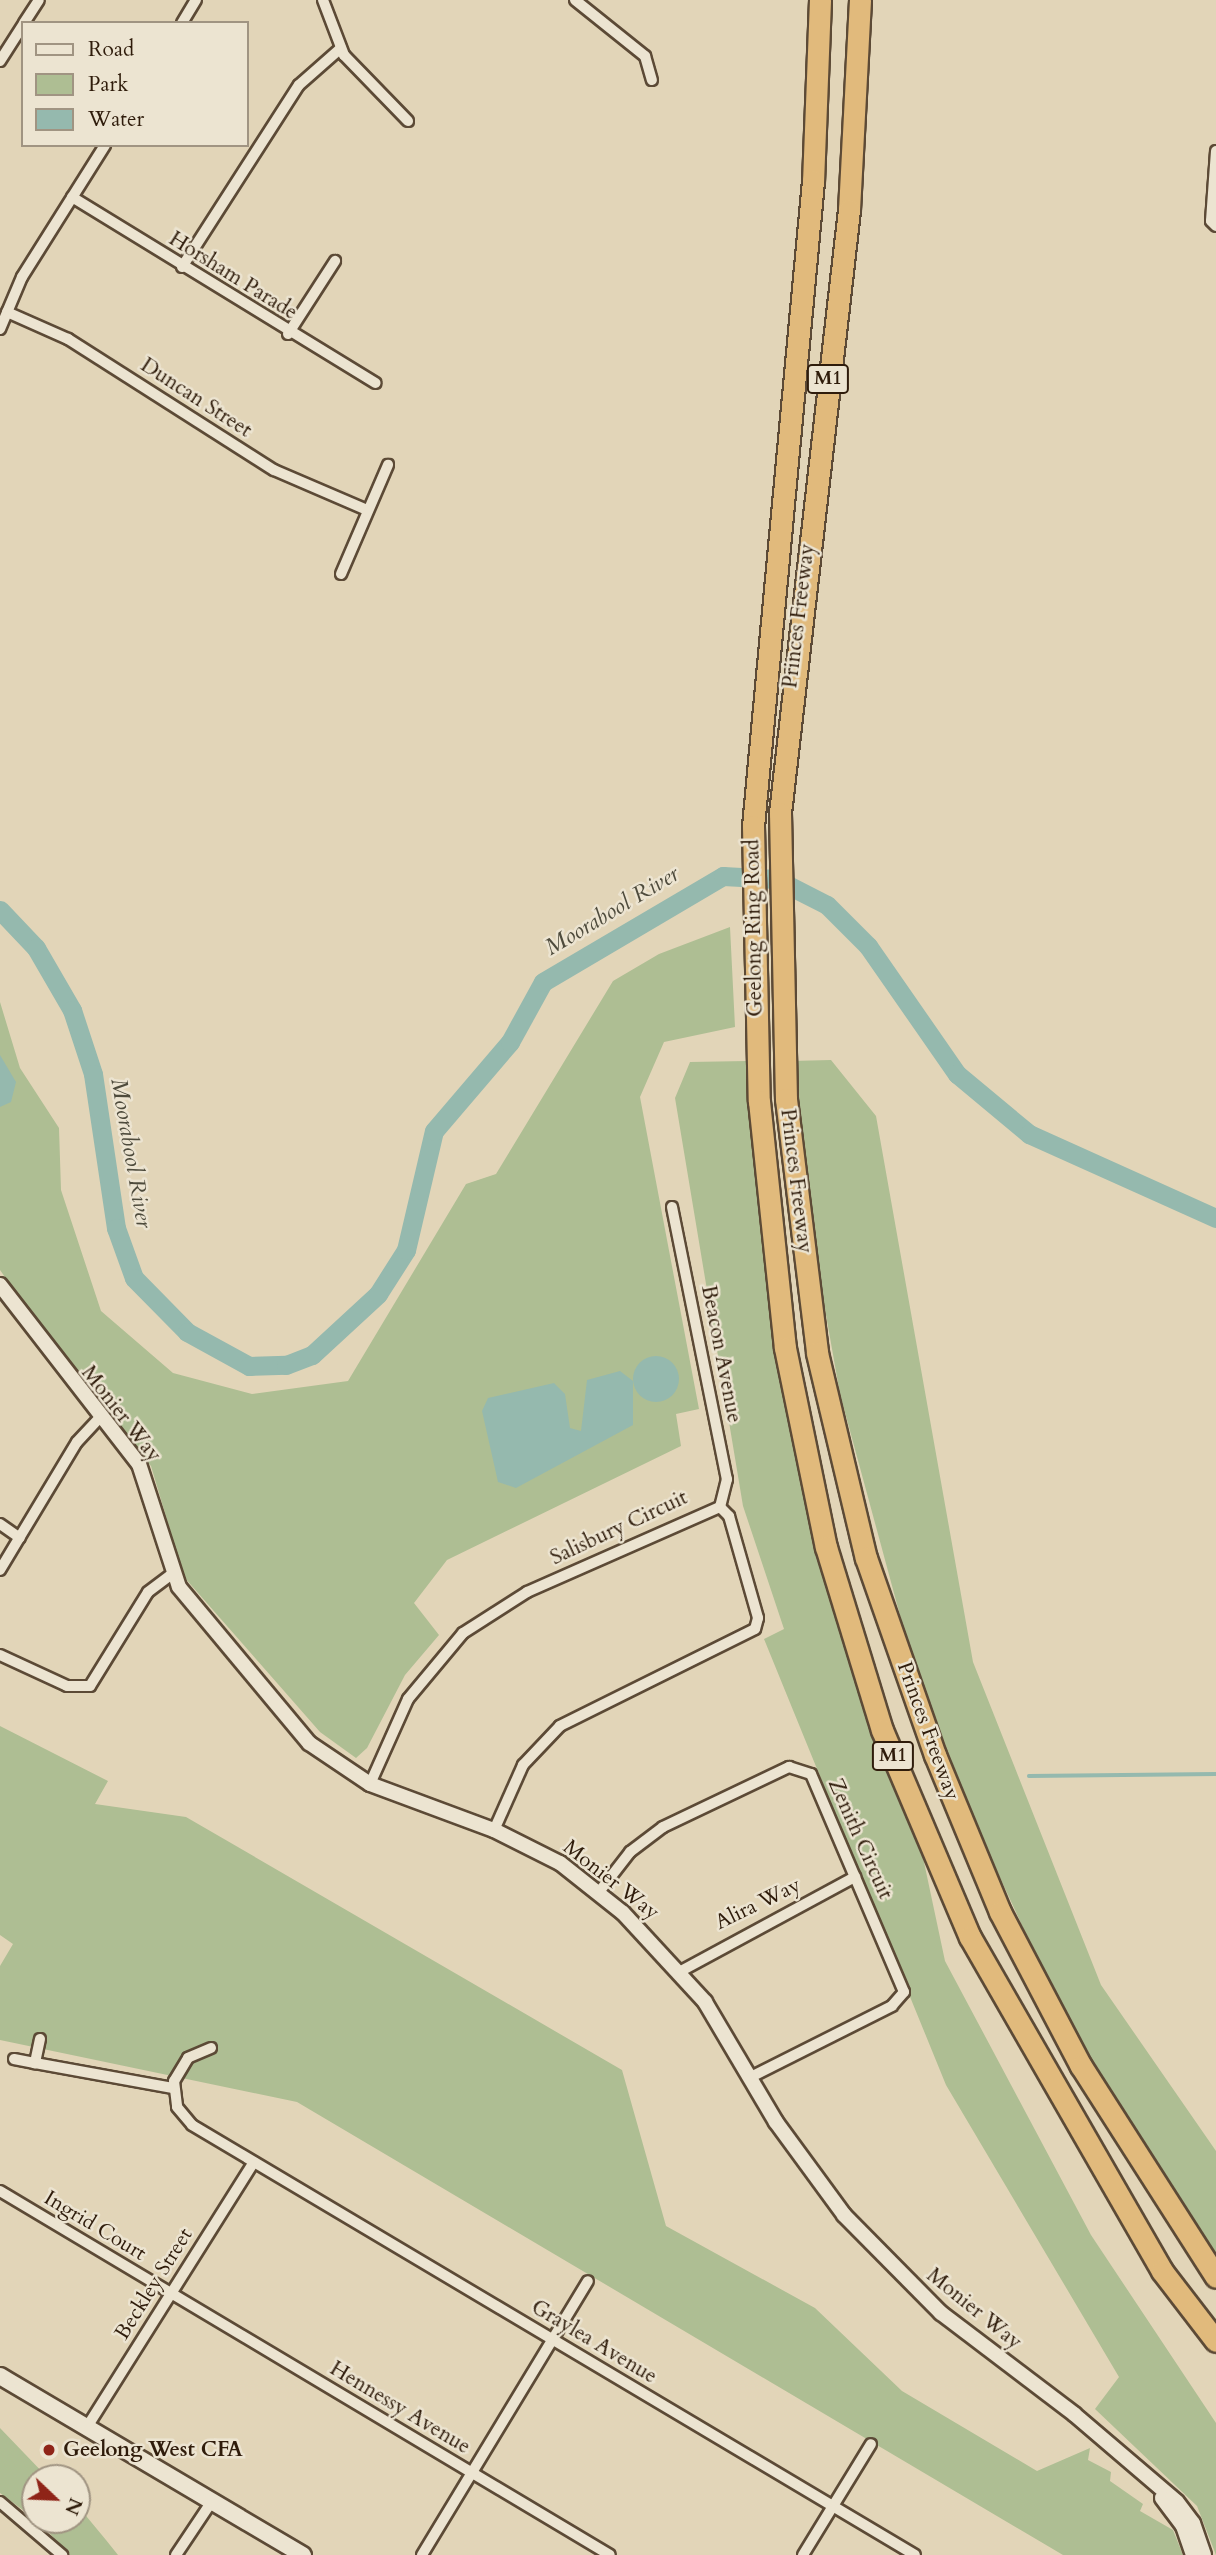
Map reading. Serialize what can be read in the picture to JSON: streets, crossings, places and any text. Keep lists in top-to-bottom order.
{
  "streets": {
    "highway": ["M1", "Princes Freeway", "Geelong Ring Road"],
    "street": [
      "Horsham Parade",
      "Duncan Street",
      "Beacon Avenue",
      "Monier Way",
      "Salisbury Circuit",
      "Zenith Circuit",
      "Alira Way",
      "Ingrid Court",
      "Beckley Street",
      "Graylea Avenue",
      "Hennessy Avenue"
    ]
  },
  "crossings": [
    ["Princes Freeway", "Geelong Ring Road"],
    ["Beacon Avenue", "Salisbury Circuit"],
    ["Monier Way", "Salisbury Circuit"],
    ["Monier Way", "Zenith Circuit"],
    ["Monier Way", "Alira Way"],
    ["Zenith Circuit", "Alira Way"],
    ["Ingrid Court", "Beckley Street"],
    ["Ingrid Court", "Hennessy Avenue"],
    ["Beckley Street", "Graylea Avenue"],
    ["Beckley Street", "Hennessy Avenue"]
  ],
  "water": ["Moorabool River"],
  "places": ["Geelong West CFA"],
  "legend": ["Road", "Park", "Water"],
  "north": "bottom right"
}
